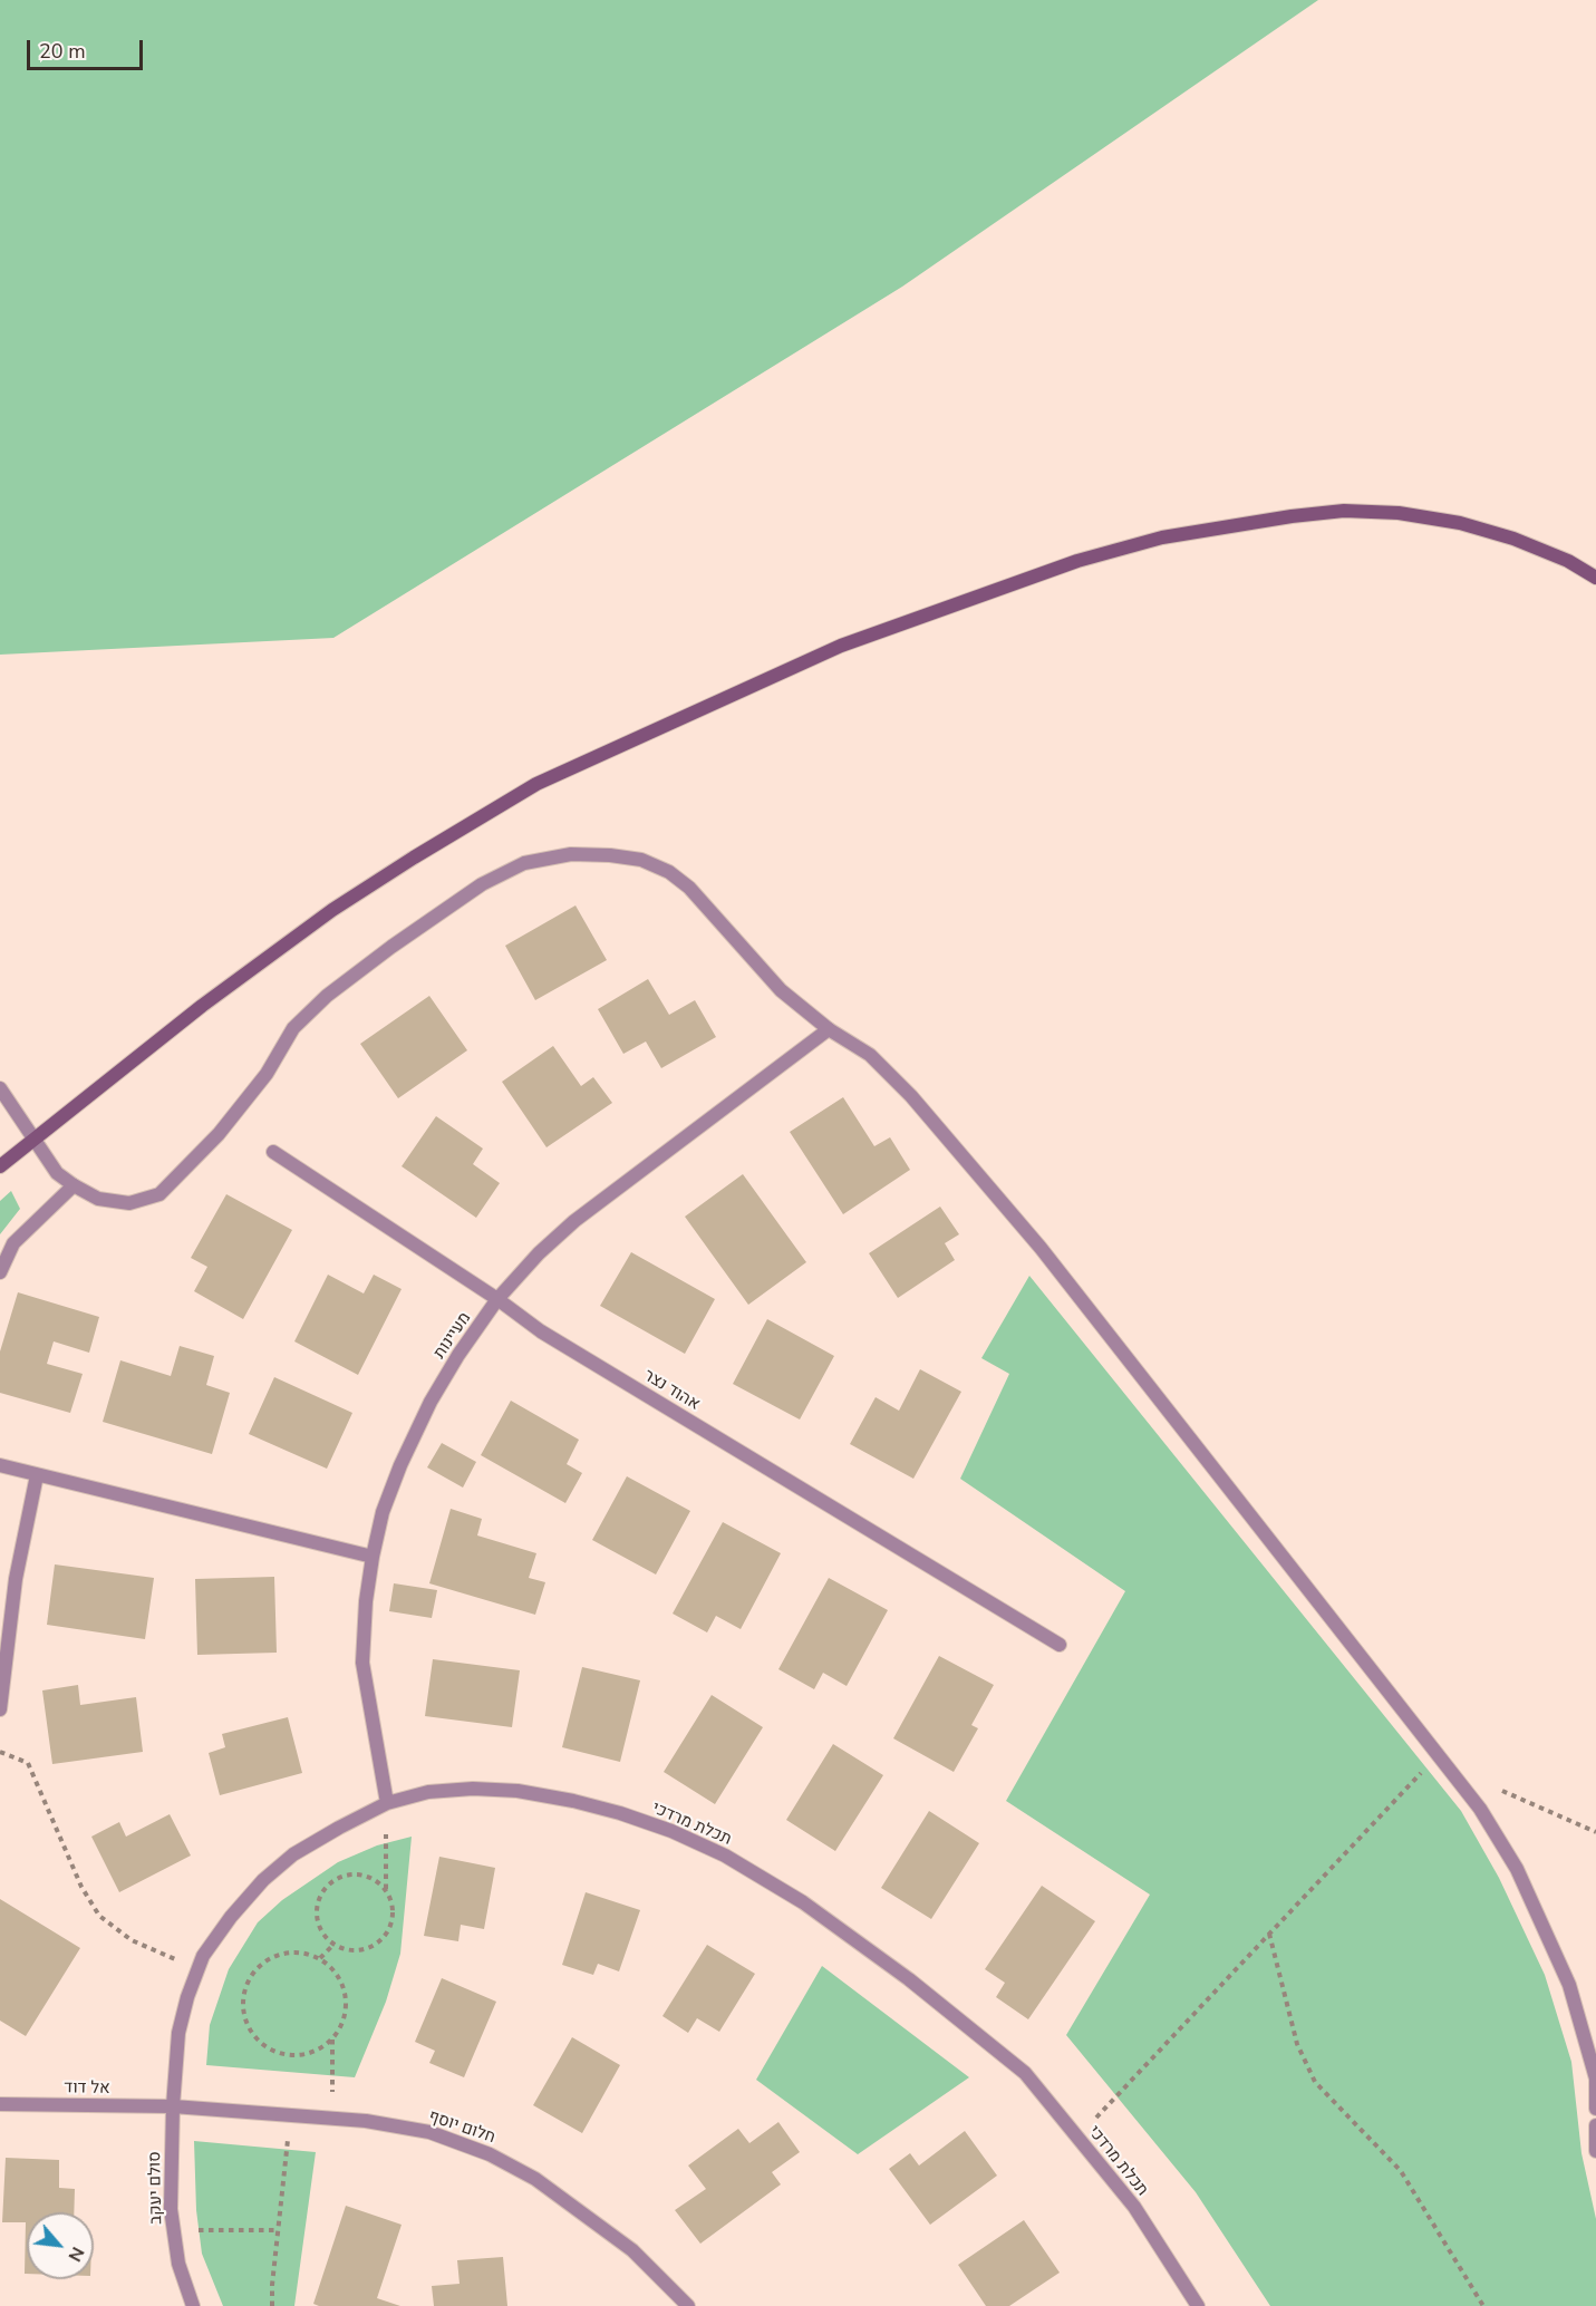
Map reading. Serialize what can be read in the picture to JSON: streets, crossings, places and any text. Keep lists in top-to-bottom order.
{
  "streets": {
    "street": [
      "מעיינות",
      "אהוד נצר",
      "תכלת מרדכי",
      "אל דוד",
      "חלום יוסף",
      "סולם יעקב"
    ]
  },
  "crossings": [
    ["מעיינות", "אהוד נצר"],
    ["מעיינות", "תכלת מרדכי"],
    ["תכלת מרדכי", "אל דוד"],
    ["תכלת מרדכי", "חלום יוסף"],
    ["תכלת מרדכי", "סולם יעקב"],
    ["אל דוד", "חלום יוסף"],
    ["אל דוד", "סולם יעקב"],
    ["חלום יוסף", "סולם יעקב"]
  ],
  "scale_bar": "20 m",
  "north": "bottom right"
}
